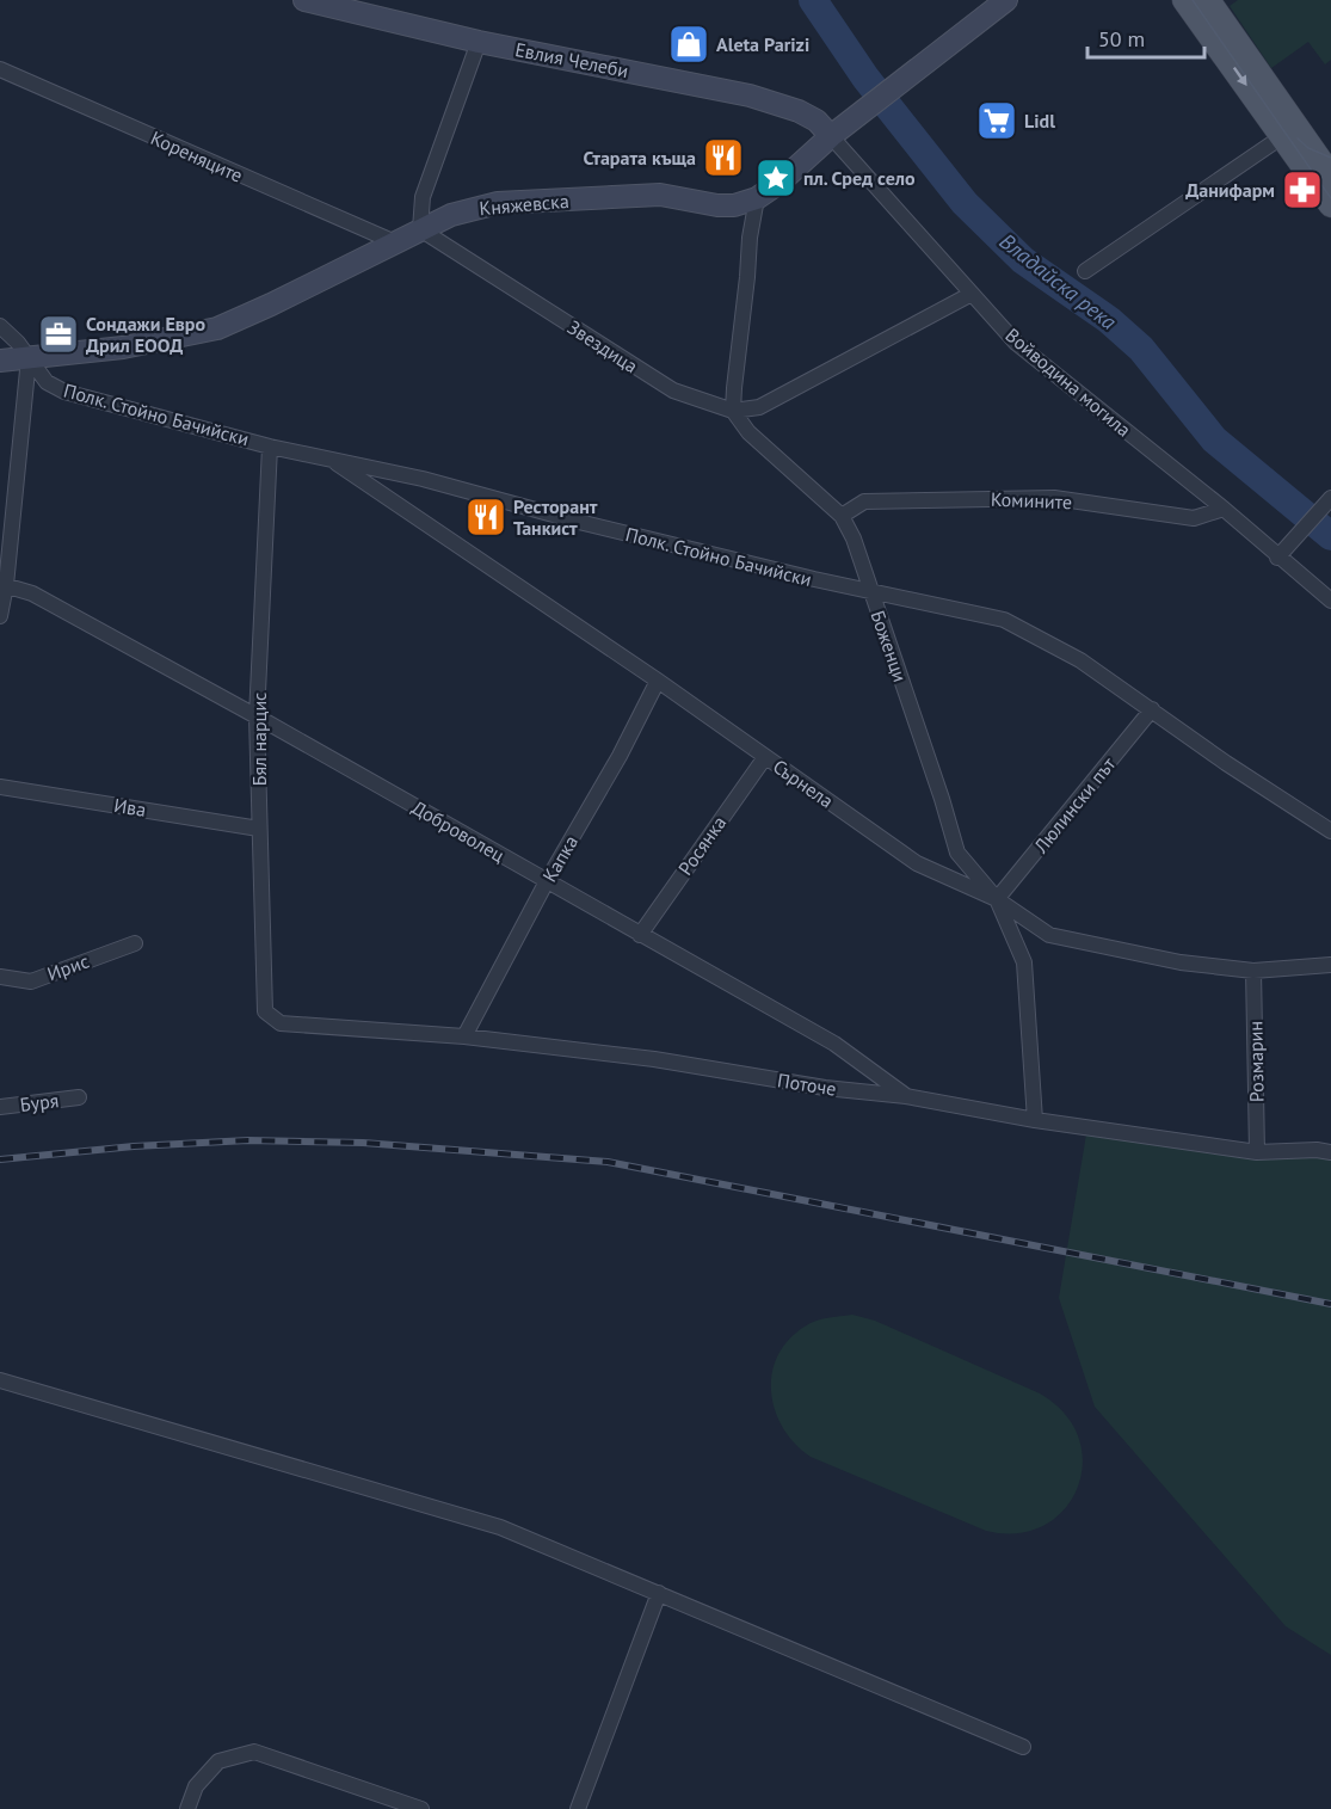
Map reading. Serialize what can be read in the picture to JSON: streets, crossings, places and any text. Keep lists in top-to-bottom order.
{
  "streets": {
    "street": [
      "Евлия Челеби",
      "Кореняците",
      "Княжевска",
      "Звездица",
      "Войводина могила",
      "Полк. Стойно Бачийски",
      "Комините",
      "Боженци",
      "Бял нарцис",
      "Сърнела",
      "Люлински път",
      "Ива",
      "Доброволец",
      "Росянка",
      "Капка",
      "Ирис",
      "Розмарин",
      "Поточе",
      "Буря"
    ]
  },
  "crossings": [
    ["Евлия Челеби", "Княжевска"],
    ["Евлия Челеби", "Войводина могила"],
    ["Кореняците", "Княжевска"],
    ["Княжевска", "Звездица"],
    ["Княжевска", "Войводина могила"],
    ["Княжевска", "Полк. Стойно Бачийски"],
    ["Звездица", "Боженци"],
    ["Войводина могила", "Комините"],
    ["Полк. Стойно Бачийски", "Боженци"],
    ["Полк. Стойно Бачийски", "Бял нарцис"],
    ["Полк. Стойно Бачийски", "Сърнела"],
    ["Полк. Стойно Бачийски", "Люлински път"],
    ["Комините", "Боженци"],
    ["Боженци", "Сърнела"],
    ["Боженци", "Люлински път"],
    ["Боженци", "Поточе"],
    ["Бял нарцис", "Ива"],
    ["Бял нарцис", "Доброволец"],
    ["Бял нарцис", "Поточе"],
    ["Сърнела", "Люлински път"],
    ["Сърнела", "Росянка"],
    ["Сърнела", "Капка"],
    ["Сърнела", "Розмарин"],
    ["Доброволец", "Росянка"],
    ["Доброволец", "Капка"],
    ["Доброволец", "Поточе"],
    ["Капка", "Поточе"],
    ["Розмарин", "Поточе"]
  ],
  "water": ["Владайска река"],
  "places": {
    "shop": ["Aleta Parizi"],
    "supermarket": ["Lidl"],
    "restaurant": ["Старата къща", "Ресторант Танкист"],
    "place": ["пл. Сред село"],
    "pharmacy": ["Данифарм"],
    "office": ["Сондажи Евро Дрил ЕООД"]
  },
  "scale_bar": "50 m"
}
